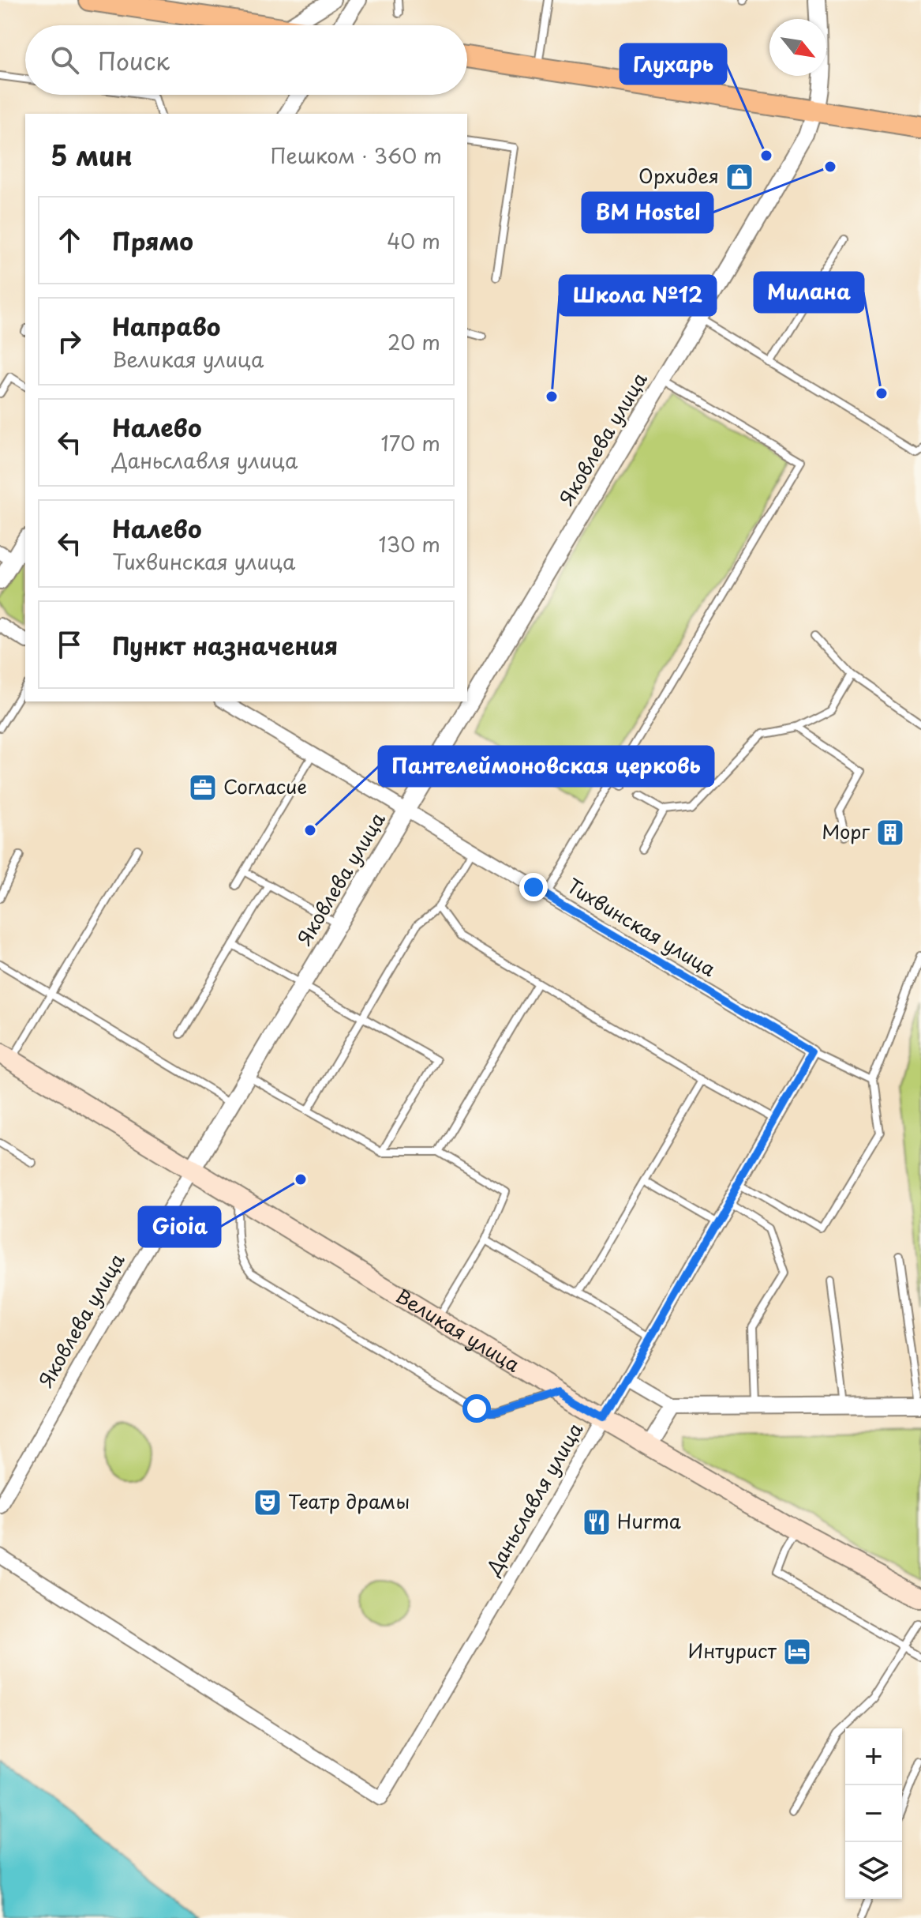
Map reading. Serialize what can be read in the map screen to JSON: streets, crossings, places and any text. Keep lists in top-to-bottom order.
{
  "streets": {
    "main road": ["Великая улица"],
    "street": ["Яковлева улица", "Тихвинская улица", "Даньславля улица"]
  },
  "crossings": [
    ["Яковлева улица", "Тихвинская улица"],
    ["Яковлева улица", "Великая улица"],
    ["Тихвинская улица", "Даньславля улица"],
    ["Великая улица", "Даньславля улица"]
  ],
  "places": {
    "other": [
      "Глухарь",
      "BM Hostel",
      "Милана",
      "Школа №12",
      "Пантелеймоновская церковь",
      "Gioia"
    ],
    "shop": ["Орхидея"],
    "office": ["Согласие"],
    "building": ["Морг"],
    "theatre": ["Театр драмы"],
    "restaurant": ["Hurma"],
    "hotel": ["Интурист"]
  },
  "north": "bottom right",
  "page": {
    "search": "Поиск",
    "heading": ["5 мин", "Пешком · 360 m"],
    "list": [
      ["Прямо", "40 m"],
      ["Направо", "Великая улица", "20 m"],
      ["Налево", "Даньславля улица", "170 m"],
      ["Налево", "Тихвинская улица", "130 m"],
      "Пункт назначения"
    ],
    "map_buttons": ["+", "−"]
  }
}
